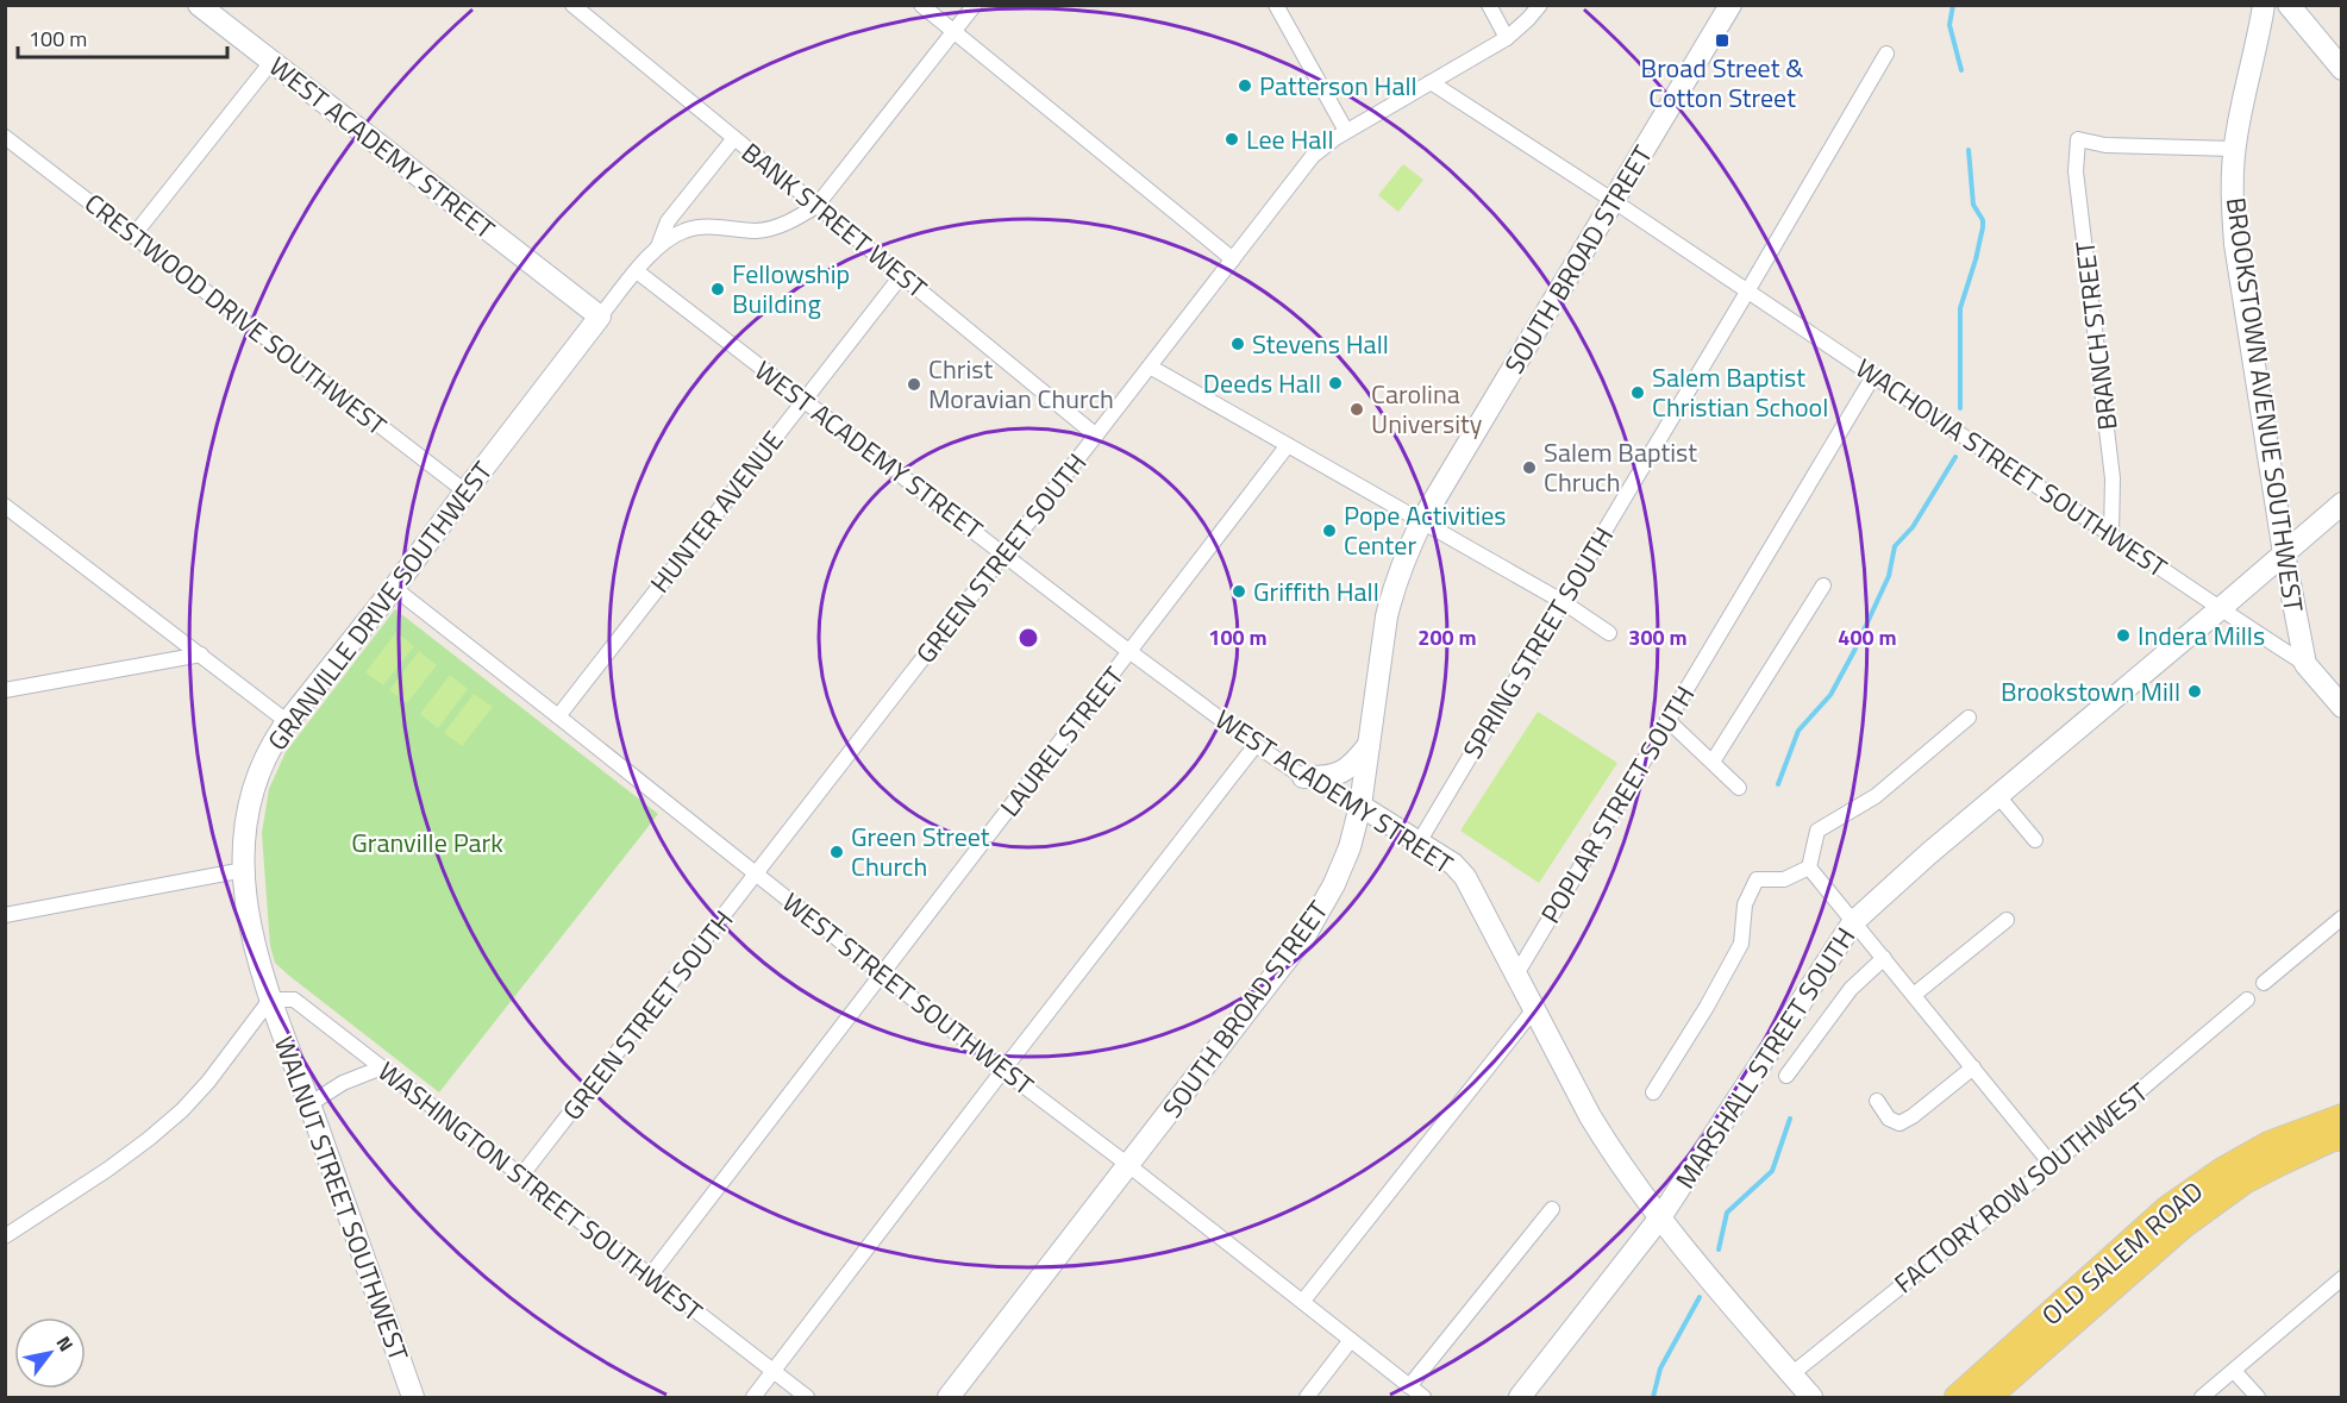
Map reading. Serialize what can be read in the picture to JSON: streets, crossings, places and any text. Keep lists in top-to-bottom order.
{
  "streets": {
    "main road": ["OLD SALEM ROAD"],
    "street": [
      "WEST ACADEMY STREET",
      "BANK STREET WEST",
      "SOUTH BROAD STREET",
      "CRESTWOOD DRIVE SOUTHWEST",
      "BRANCH STREET",
      "BROOKSTOWN AVENUE SOUTHWEST",
      "WACHOVIA STREET SOUTHWEST",
      "HUNTER AVENUE",
      "GREEN STREET SOUTH",
      "GRANVILLE DRIVE SOUTHWEST",
      "SPRING STREET SOUTH",
      "LAUREL STREET",
      "POPLAR STREET SOUTH",
      "WEST STREET SOUTHWEST",
      "MARSHALL STREET SOUTH",
      "FACTORY ROW SOUTHWEST",
      "WASHINGTON STREET SOUTHWEST",
      "WALNUT STREET SOUTHWEST"
    ]
  },
  "crossings": [
    ["WEST ACADEMY STREET", "SOUTH BROAD STREET"],
    ["WEST ACADEMY STREET", "HUNTER AVENUE"],
    ["WEST ACADEMY STREET", "GREEN STREET SOUTH"],
    ["WEST ACADEMY STREET", "GRANVILLE DRIVE SOUTHWEST"],
    ["WEST ACADEMY STREET", "SPRING STREET SOUTH"],
    ["WEST ACADEMY STREET", "LAUREL STREET"],
    ["WEST ACADEMY STREET", "POPLAR STREET SOUTH"],
    ["WEST ACADEMY STREET", "MARSHALL STREET SOUTH"],
    ["WEST ACADEMY STREET", "FACTORY ROW SOUTHWEST"],
    ["BANK STREET WEST", "HUNTER AVENUE"],
    ["BANK STREET WEST", "GREEN STREET SOUTH"],
    ["BANK STREET WEST", "GRANVILLE DRIVE SOUTHWEST"],
    ["SOUTH BROAD STREET", "WACHOVIA STREET SOUTHWEST"],
    ["SOUTH BROAD STREET", "WEST STREET SOUTHWEST"],
    ["CRESTWOOD DRIVE SOUTHWEST", "GRANVILLE DRIVE SOUTHWEST"],
    ["BRANCH STREET", "BROOKSTOWN AVENUE SOUTHWEST"],
    ["BRANCH STREET", "WACHOVIA STREET SOUTHWEST"],
    ["BROOKSTOWN AVENUE SOUTHWEST", "WACHOVIA STREET SOUTHWEST"],
    ["BROOKSTOWN AVENUE SOUTHWEST", "MARSHALL STREET SOUTH"],
    ["WACHOVIA STREET SOUTHWEST", "GREEN STREET SOUTH"],
    ["WACHOVIA STREET SOUTHWEST", "SPRING STREET SOUTH"],
    ["WACHOVIA STREET SOUTHWEST", "POPLAR STREET SOUTH"],
    ["WACHOVIA STREET SOUTHWEST", "MARSHALL STREET SOUTH"],
    ["HUNTER AVENUE", "WEST STREET SOUTHWEST"],
    ["GREEN STREET SOUTH", "WEST STREET SOUTHWEST"],
    ["GREEN STREET SOUTH", "WASHINGTON STREET SOUTHWEST"],
    ["GRANVILLE DRIVE SOUTHWEST", "WEST STREET SOUTHWEST"],
    ["GRANVILLE DRIVE SOUTHWEST", "WASHINGTON STREET SOUTHWEST"],
    ["GRANVILLE DRIVE SOUTHWEST", "WALNUT STREET SOUTHWEST"],
    ["LAUREL STREET", "WEST STREET SOUTHWEST"],
    ["LAUREL STREET", "WASHINGTON STREET SOUTHWEST"],
    ["WASHINGTON STREET SOUTHWEST", "WALNUT STREET SOUTHWEST"]
  ],
  "parks": ["Granville Park"],
  "places": {
    "transit": ["Broad Street & Cotton Street"],
    "other": [
      "Patterson Hall",
      "Lee Hall",
      "Fellowship Building",
      "Stevens Hall",
      "Deeds Hall",
      "Christ Moravian Church",
      "Salem Baptist Christian School",
      "Carolina University",
      "Salem Baptist Chruch",
      "Pope Activities Center",
      "Griffith Hall",
      "Indera Mills",
      "Brookstown Mill",
      "Green Street Church"
    ]
  },
  "scale_bar": "100 m",
  "north": "top right",
  "rings": [
    "100 m",
    "200 m",
    "300 m",
    "400 m"
  ]
}
